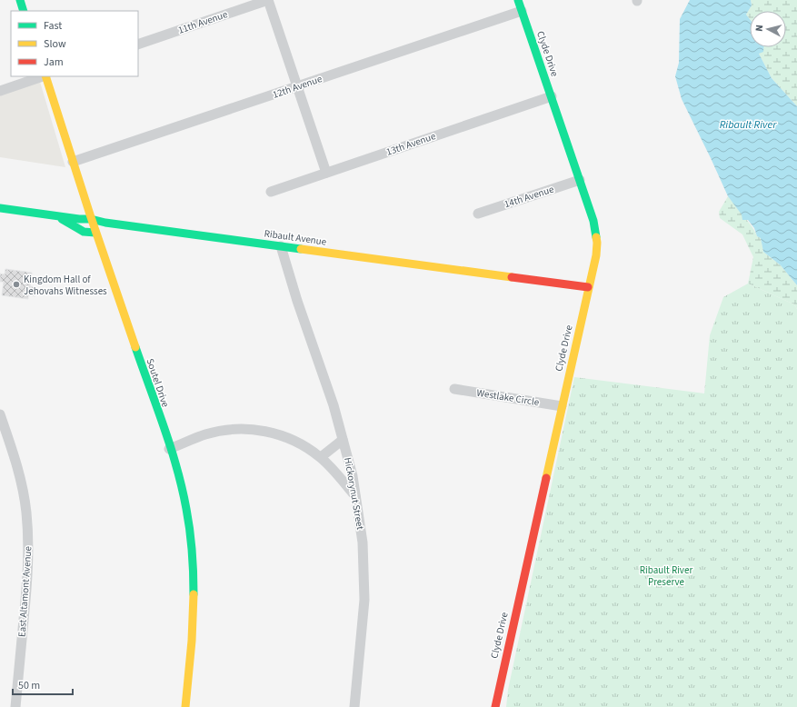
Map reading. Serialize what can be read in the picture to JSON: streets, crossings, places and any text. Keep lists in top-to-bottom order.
{
  "streets": {
    "street": [
      "11th Avenue",
      "Clyde Drive",
      "12th Avenue",
      "13th Avenue",
      "14th Avenue",
      "Ribault Avenue",
      "Soutel Drive",
      "Westlake Circle",
      "Hickorynut Street",
      "East Altamont Avenue"
    ]
  },
  "crossings": [
    ["Clyde Drive", "12th Avenue"],
    ["Clyde Drive", "13th Avenue"],
    ["Clyde Drive", "14th Avenue"],
    ["Clyde Drive", "Ribault Avenue"],
    ["Clyde Drive", "Westlake Circle"],
    ["12th Avenue", "Soutel Drive"],
    ["Ribault Avenue", "Soutel Drive"],
    ["Ribault Avenue", "Hickorynut Street"]
  ],
  "water": ["Ribault River"],
  "parks": ["Ribault River Preserve"],
  "places": ["Kingdom Hall of Jehovahs Witnesses"],
  "legend": ["Fast", "Slow", "Jam"],
  "scale_bar": "50 m",
  "north": "left"
}
